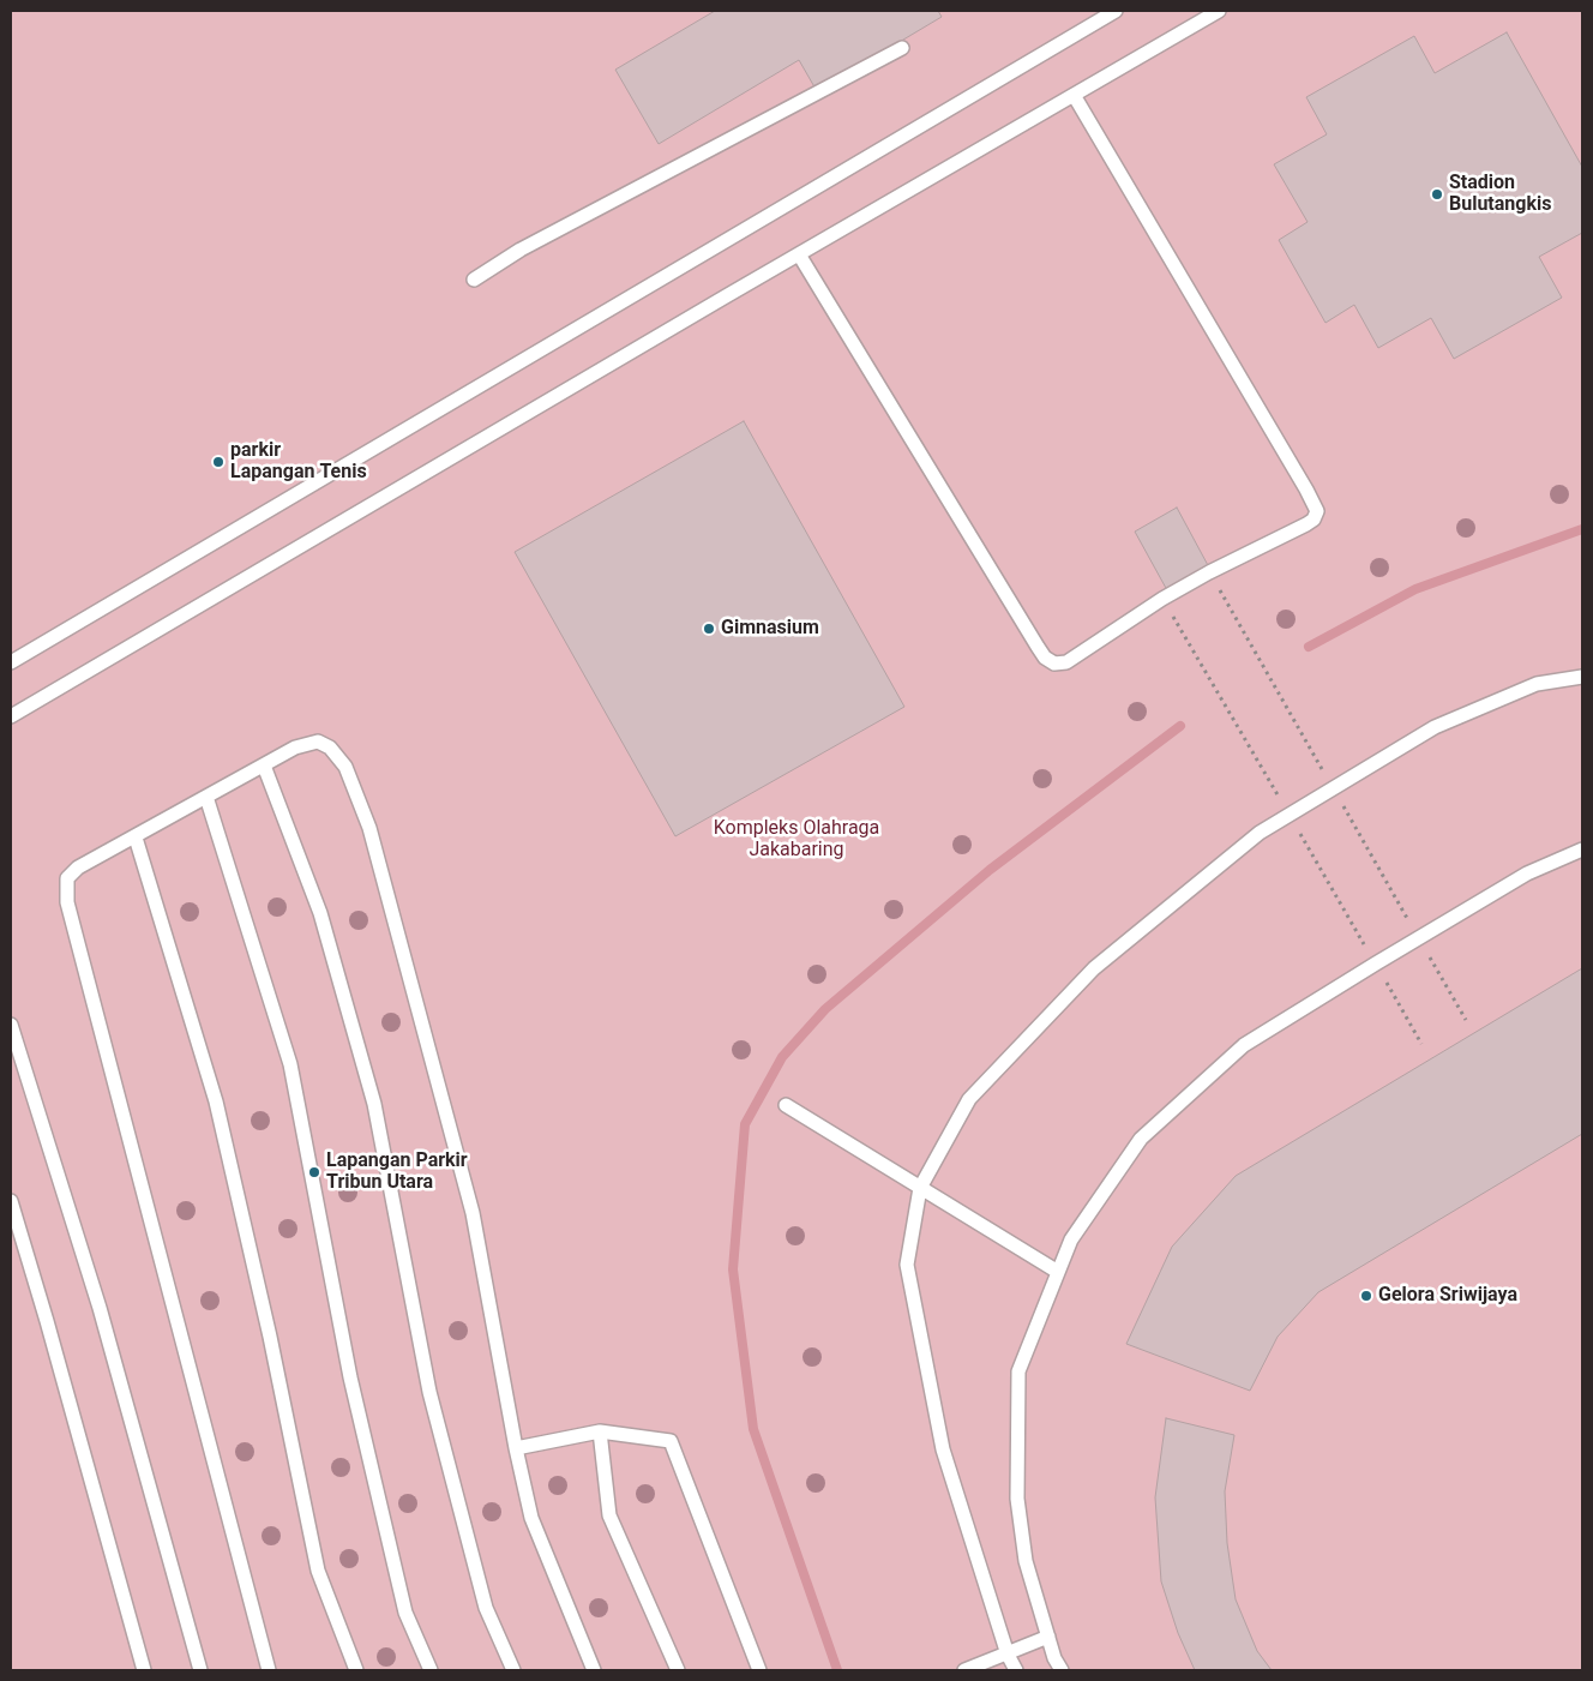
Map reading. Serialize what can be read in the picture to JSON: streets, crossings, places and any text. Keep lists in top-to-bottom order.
{
  "parks": ["Kompleks Olahraga Jakabaring"],
  "places": [
    "Stadion Bulutangkis",
    "parkir Lapangan Tenis",
    "Gimnasium",
    "Lapangan Parkir Tribun Utara",
    "Gelora Sriwijaya"
  ]
}
